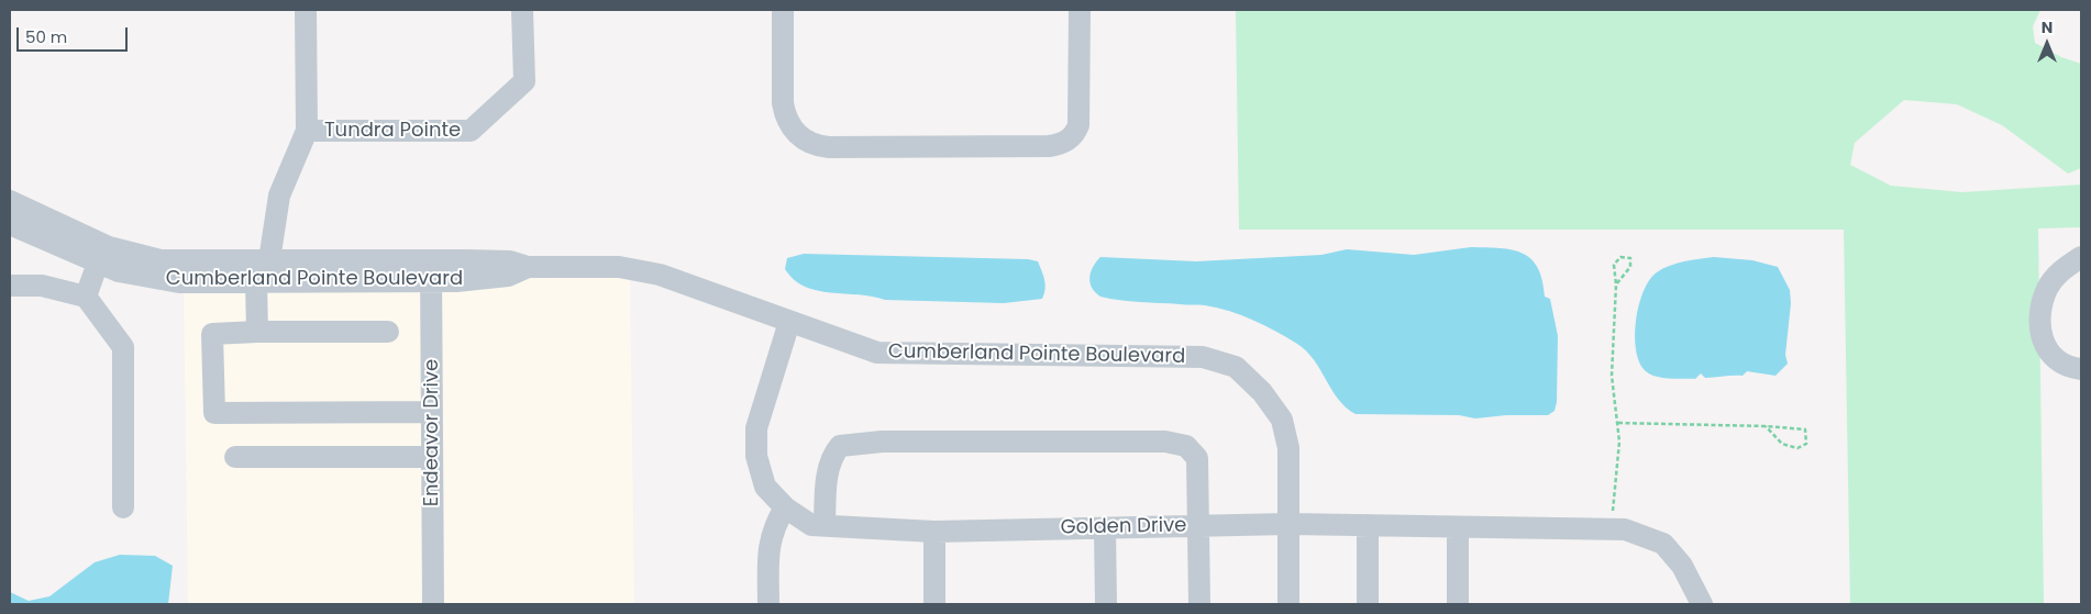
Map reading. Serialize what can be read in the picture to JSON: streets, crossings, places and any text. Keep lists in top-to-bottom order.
{
  "streets": {
    "street": [
      "Tundra Pointe",
      "Cumberland Pointe Boulevard",
      "Endeavor Drive",
      "Golden Drive"
    ]
  },
  "crossings": [
    ["Tundra Pointe", "Cumberland Pointe Boulevard"],
    ["Cumberland Pointe Boulevard", "Endeavor Drive"],
    ["Cumberland Pointe Boulevard", "Golden Drive"]
  ],
  "scale_bar": "50 m",
  "north": "top"
}
